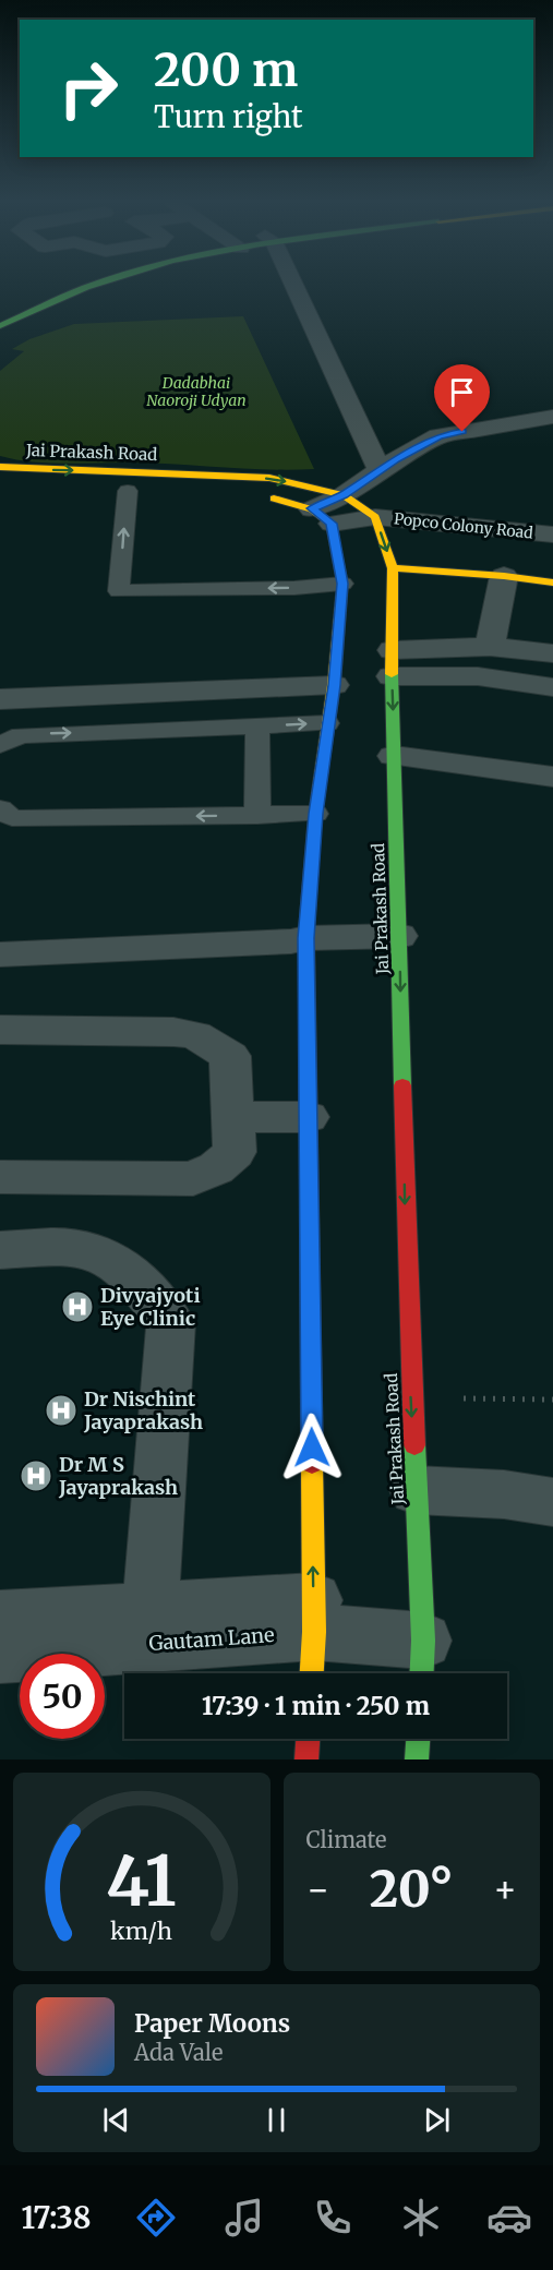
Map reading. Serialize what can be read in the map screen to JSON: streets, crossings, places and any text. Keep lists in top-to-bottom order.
{
  "streets": {
    "main road": ["Jai Prakash Road"],
    "street": ["Popco Colony Road", "Gautam Lane"]
  },
  "crossings": [
    ["Jai Prakash Road", "Popco Colony Road"],
    ["Jai Prakash Road", "Gautam Lane"]
  ],
  "parks": ["Dadabhai Naoroji Udyan"],
  "places": {
    "hospital": ["Divyajyoti Eye Clinic", "Dr Nischint Jayaprakash", "Dr M S Jayaprakash"]
  },
  "page": {
    "turn": ["200 m", "Turn right"],
    "limit": "50",
    "trip": "17:39 · 1 min · 250 m",
    "tile": "Climate",
    "heat": ["−", "20°", "+"],
    "song": ["Paper Moons", "Ada Vale"],
    "tabs": "17:38",
    "gauge": ["41", "km/h"]
  }
}
